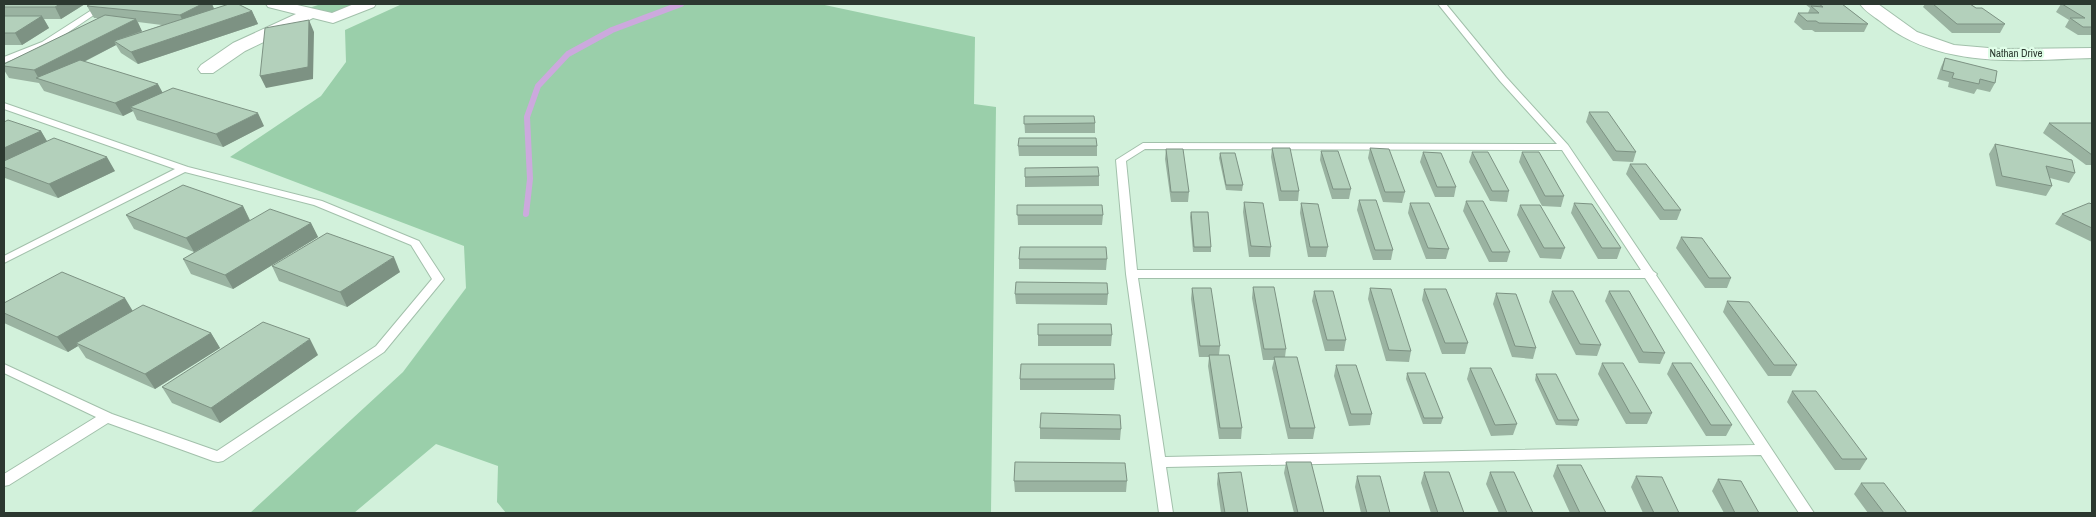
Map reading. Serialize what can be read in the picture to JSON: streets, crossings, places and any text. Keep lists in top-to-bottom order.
{
  "streets": {
    "street": ["Nathan Drive"]
  }
}
